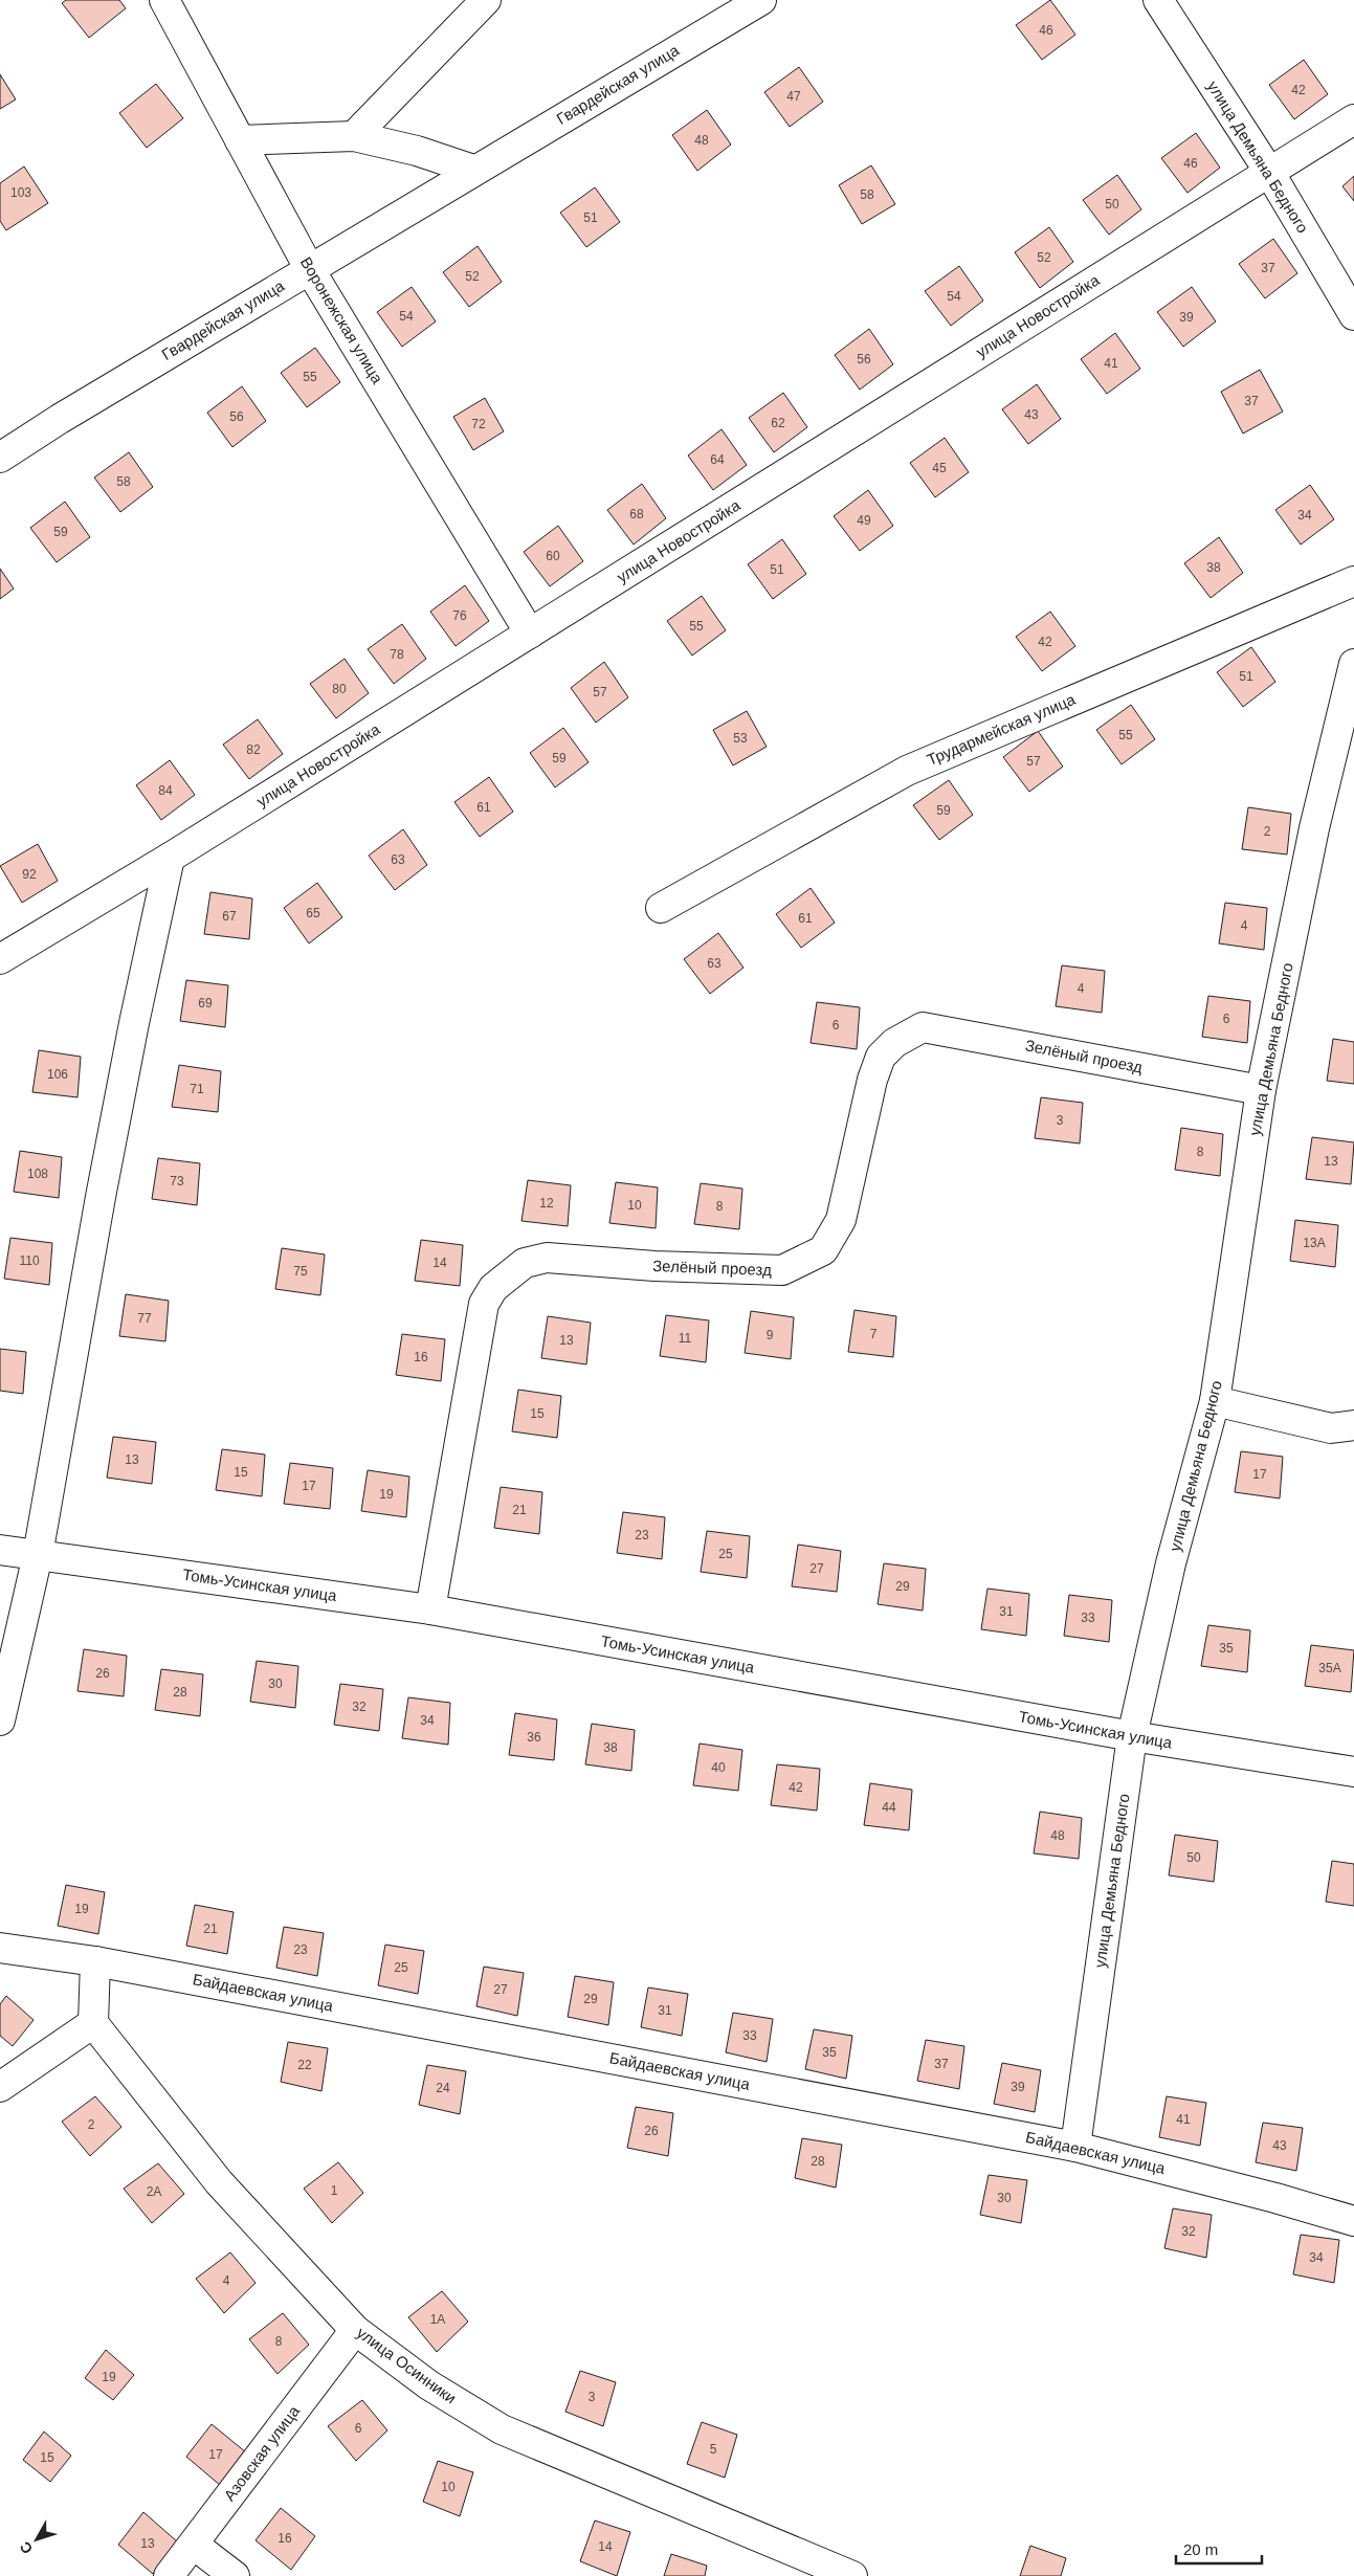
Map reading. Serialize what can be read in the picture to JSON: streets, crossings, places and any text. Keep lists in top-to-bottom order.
{
  "streets": {
    "street": [
      "Гвардейская улица",
      "улица Демьяна Бедного",
      "улица Новостройка",
      "Воронежская улица",
      "Трудармейская улица",
      "Зелёный проезд",
      "Томь-Усинская улица",
      "Байдаевская улица",
      "улица Осинники",
      "Азовская улица"
    ]
  },
  "crossings": [
    ["Гвардейская улица", "Воронежская улица"],
    ["улица Демьяна Бедного", "улица Новостройка"],
    ["улица Демьяна Бедного", "Зелёный проезд"],
    ["улица Демьяна Бедного", "Томь-Усинская улица"],
    ["улица Демьяна Бедного", "Байдаевская улица"],
    ["улица Новостройка", "Воронежская улица"],
    ["Зелёный проезд", "Томь-Усинская улица"],
    ["улица Осинники", "Азовская улица"]
  ],
  "house_numbers": [
    "46",
    "42",
    "47",
    "48",
    "46",
    "103",
    "58",
    "50",
    "51",
    "52",
    "37",
    "52",
    "54",
    "54",
    "39",
    "56",
    "41",
    "55",
    "37",
    "43",
    "56",
    "62",
    "72",
    "64",
    "45",
    "58",
    "68",
    "34",
    "49",
    "59",
    "60",
    "38",
    "51",
    "76",
    "55",
    "42",
    "78",
    "51",
    "80",
    "57",
    "55",
    "53",
    "82",
    "59",
    "57",
    "84",
    "61",
    "59",
    "2",
    "63",
    "92",
    "65",
    "67",
    "61",
    "4",
    "63",
    "4",
    "69",
    "6",
    "6",
    "106",
    "71",
    "3",
    "8",
    "13",
    "108",
    "73",
    "12",
    "10",
    "8",
    "13А",
    "110",
    "14",
    "75",
    "77",
    "7",
    "9",
    "11",
    "13",
    "16",
    "15",
    "13",
    "15",
    "17",
    "17",
    "19",
    "21",
    "23",
    "25",
    "27",
    "29",
    "31",
    "33",
    "35",
    "35А",
    "26",
    "30",
    "28",
    "32",
    "34",
    "36",
    "38",
    "40",
    "42",
    "44",
    "48",
    "50",
    "19",
    "21",
    "23",
    "25",
    "27",
    "29",
    "31",
    "33",
    "35",
    "37",
    "22",
    "39",
    "24",
    "41",
    "2",
    "26",
    "43",
    "28",
    "1",
    "2А",
    "30",
    "32",
    "34",
    "4",
    "1А",
    "8",
    "19",
    "3",
    "6",
    "5",
    "17",
    "15",
    "10",
    "16",
    "13",
    "14"
  ],
  "scale_bar": "20 m",
  "north": "bottom left"
}
